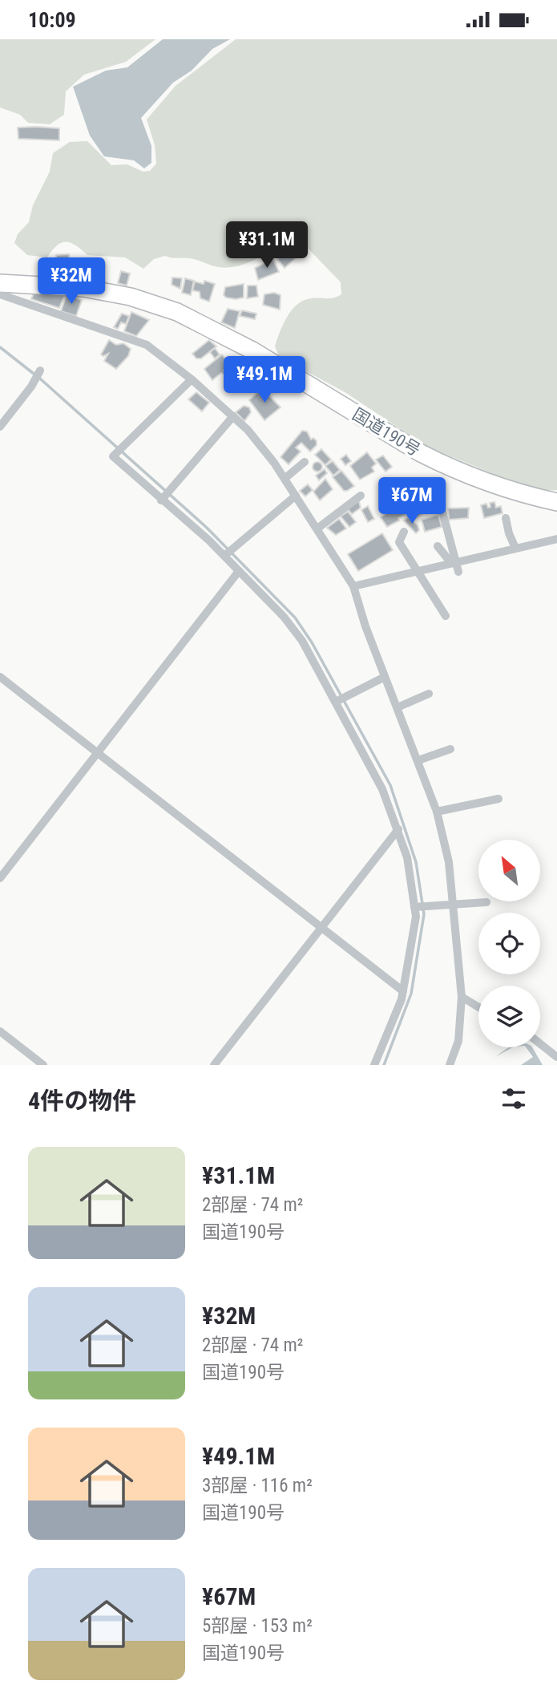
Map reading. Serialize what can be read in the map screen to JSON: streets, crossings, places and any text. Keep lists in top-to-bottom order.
{
  "streets": {
    "highway": ["国道190号"]
  },
  "north": "top left",
  "page": {
    "status": "10:09",
    "price": [
      "¥31.1M",
      "¥32M",
      "¥49.1M",
      "¥67M"
    ],
    "heading": "4件の物件",
    "list": [
      {
        "name": "¥31.1M",
        "note": "2部屋 · 74 m² · 国道190号"
      },
      {
        "name": "¥32M",
        "note": "2部屋 · 74 m² · 国道190号"
      },
      {
        "name": "¥49.1M",
        "note": "3部屋 · 116 m² · 国道190号"
      },
      {
        "name": "¥67M",
        "note": "5部屋 · 153 m² · 国道190号"
      }
    ]
  }
}
